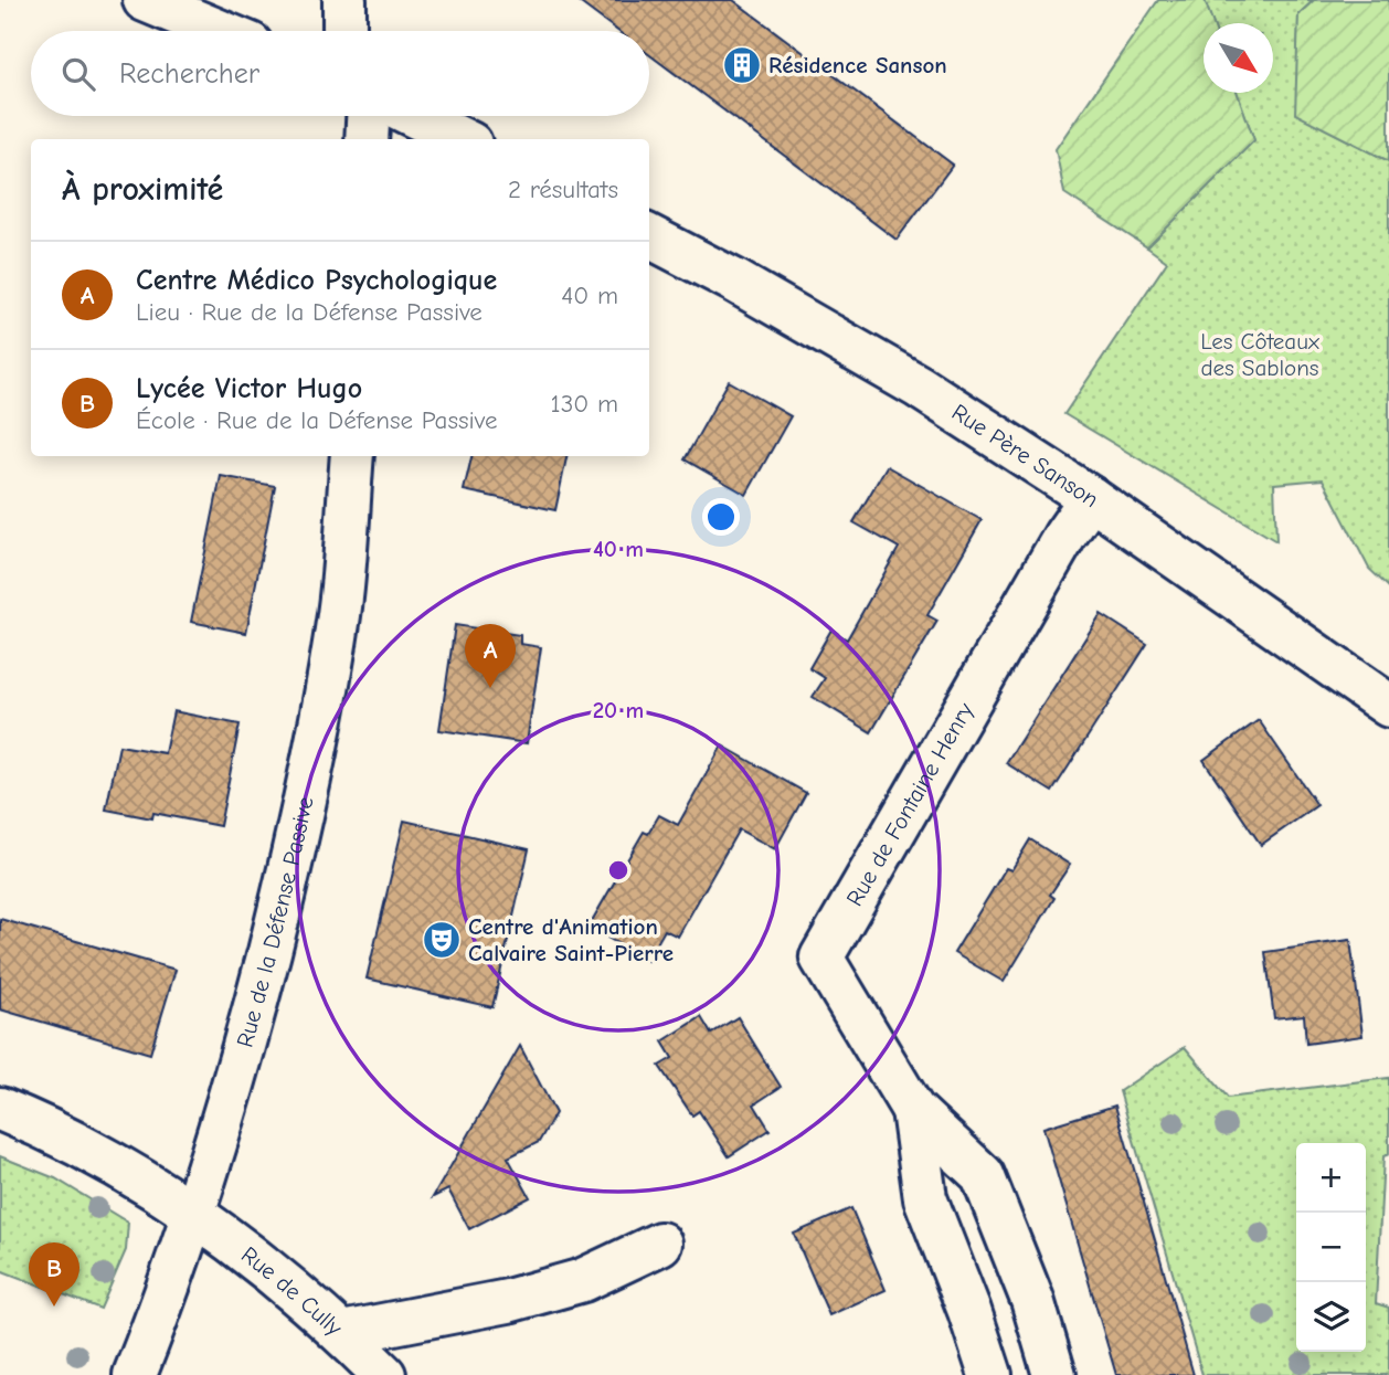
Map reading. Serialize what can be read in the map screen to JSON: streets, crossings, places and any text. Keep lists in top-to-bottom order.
{
  "streets": {
    "street": [
      "Rue Père Sanson",
      "Rue de Fontaine Henry",
      "Rue de la Défense Passive",
      "Rue de Cully"
    ]
  },
  "crossings": [
    ["Rue Père Sanson", "Rue de Fontaine Henry"],
    ["Rue de la Défense Passive", "Rue de Cully"]
  ],
  "parks": ["Les Côteaux des Sablons"],
  "places": {
    "building": ["Résidence Sanson"],
    "theatre": ["Centre d'Animation Calvaire Saint-Pierre"]
  },
  "north": "bottom right",
  "page": {
    "search": "Rechercher",
    "heading": ["À proximité", "2 résultats"],
    "list": [
      {
        "mark": "A",
        "name": "Centre Médico Psychologique",
        "note": "Lieu · Rue de la Défense Passive",
        "value": "40 m"
      },
      {
        "mark": "B",
        "name": "Lycée Victor Hugo",
        "note": "École · Rue de la Défense Passive",
        "value": "130 m"
      }
    ],
    "pins": ["A", "B"],
    "map_buttons": ["+", "−"]
  },
  "rings": ["40 m", "20 m"]
}
